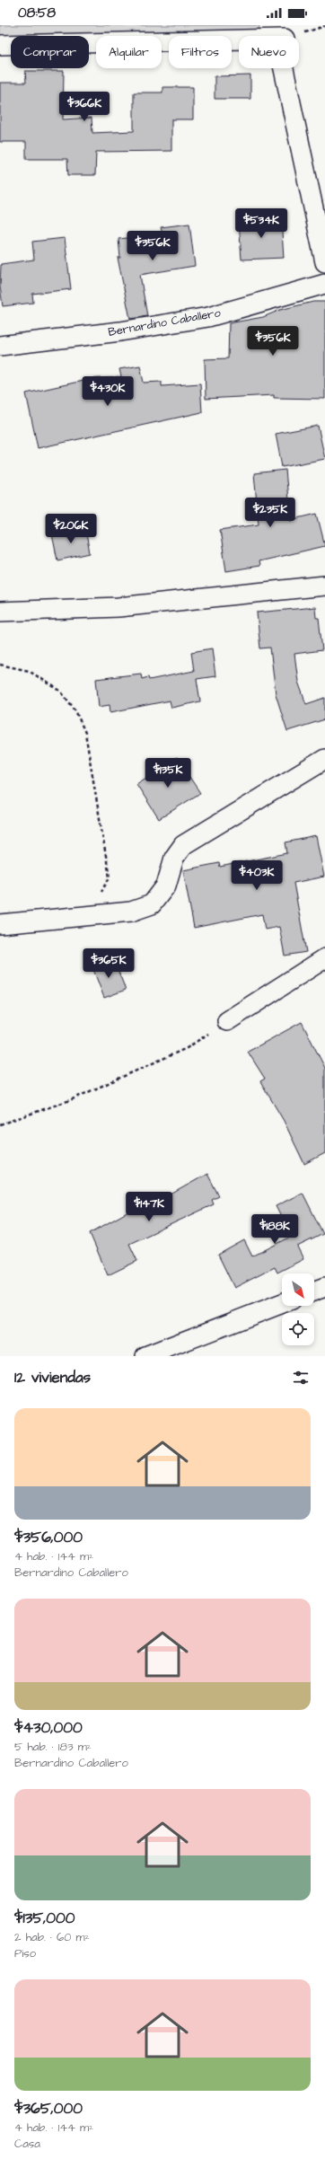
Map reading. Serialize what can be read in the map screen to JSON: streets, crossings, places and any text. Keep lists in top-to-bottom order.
{
  "streets": {
    "street": ["Bernardino Caballero"]
  },
  "north": "bottom right",
  "page": {
    "status": "08:58",
    "chip": [
      "Comprar",
      "Alquilar",
      "Filtros",
      "Nuevo"
    ],
    "price": [
      "$366K",
      "$534K",
      "$356K",
      "$356K",
      "$430K",
      "$235K",
      "$206K",
      "$135K",
      "$403K",
      "$365K",
      "$147K",
      "$188K"
    ],
    "heading": "12 viviendas",
    "list": [
      {
        "name": "$356,000",
        "note": "4 hab. · 144 m² · Bernardino Caballero"
      },
      {
        "name": "$430,000",
        "note": "5 hab. · 183 m² · Bernardino Caballero"
      },
      {
        "name": "$135,000",
        "note": "2 hab. · 60 m² · Piso"
      },
      {
        "name": "$365,000",
        "note": "4 hab. · 144 m² · Casa"
      }
    ]
  }
}
